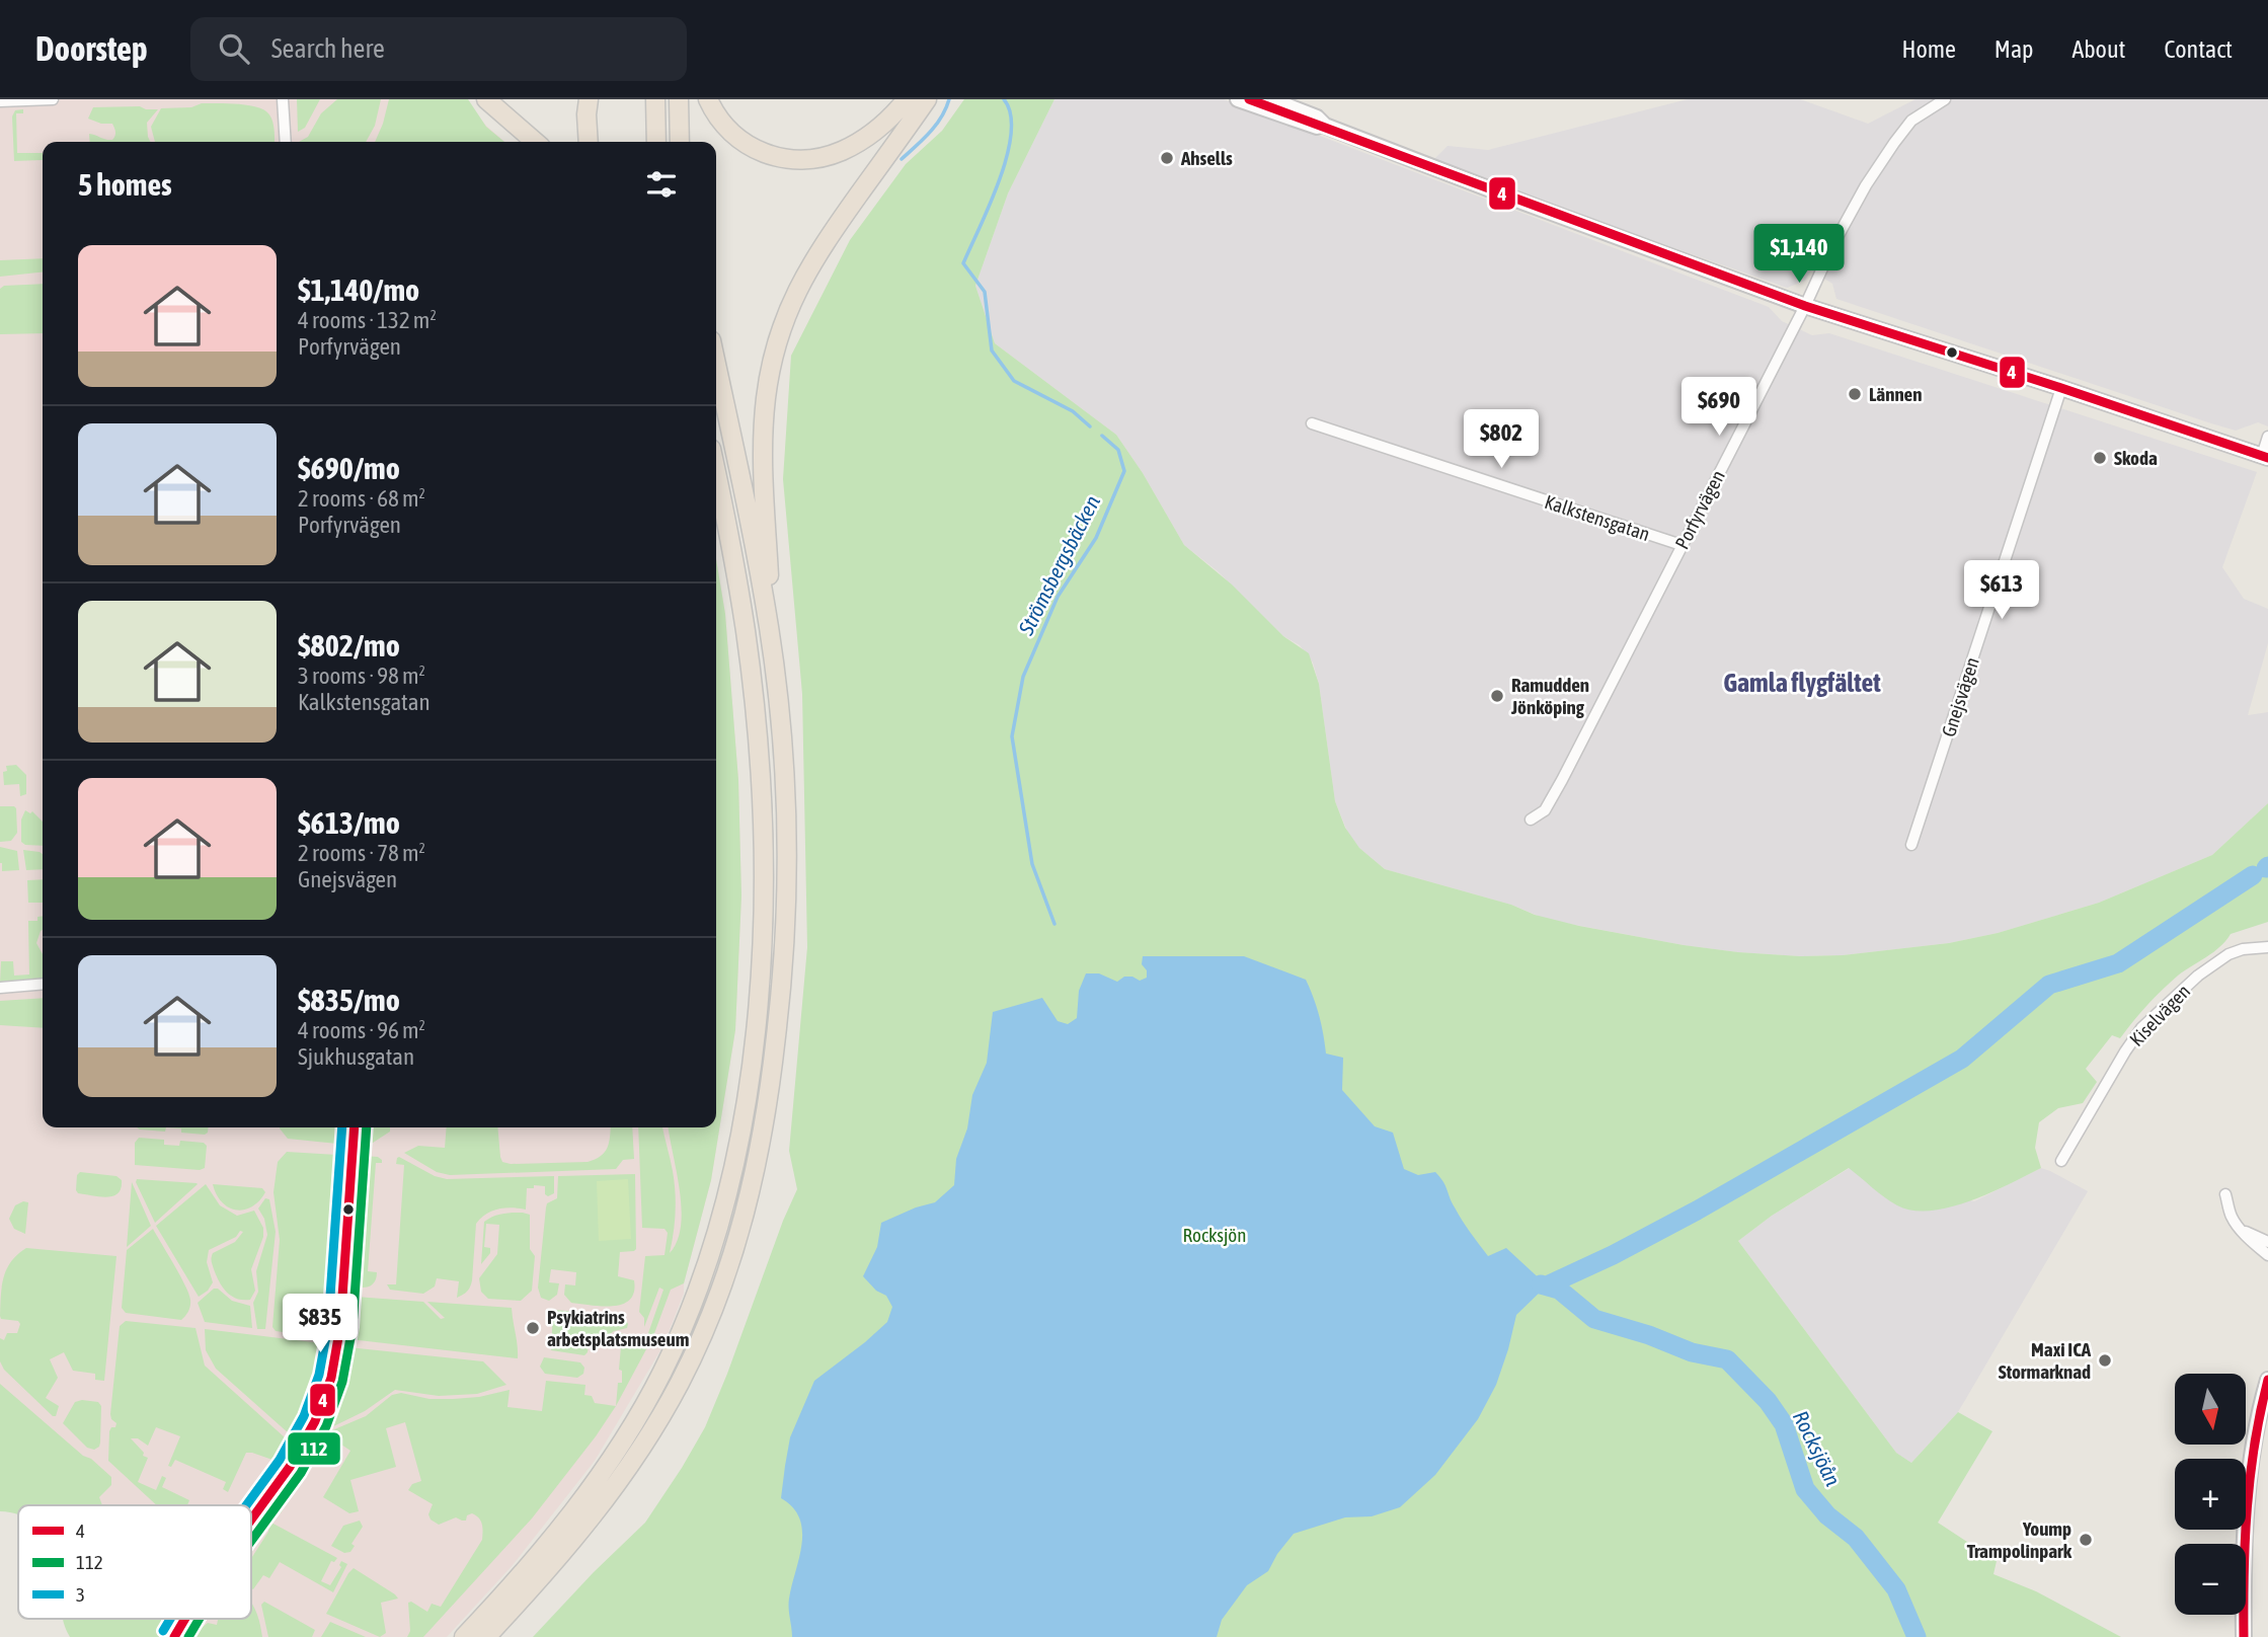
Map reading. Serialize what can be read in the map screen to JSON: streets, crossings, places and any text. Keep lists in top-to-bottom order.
{
  "streets": {
    "street": [
      "Porfyrvägen",
      "Kalkstensgatan",
      "Gnejsvägen",
      "Kiselvägen"
    ]
  },
  "crossings": [
    ["Porfyrvägen", "Kalkstensgatan"]
  ],
  "districts": ["Gamla flygfältet"],
  "water": ["Strömsbergsbäcken", "Rocksjöån"],
  "parks": ["Rocksjön"],
  "places": [
    "Ahsells",
    "Lännen",
    "Skoda",
    "Ramudden Jönköping",
    "Psykiatrins arbetsplatsmuseum",
    "Maxi ICA Stormarknad",
    "Yoump Trampolinpark"
  ],
  "lines": ["transit line 4", "transit line 112", "transit line 3"],
  "legend": ["4", "112", "3"],
  "north": "bottom",
  "page": {
    "header": "Doorstep",
    "search": "Search here",
    "nav": [
      "Home",
      "Map",
      "About",
      "Contact"
    ],
    "heading": "5 homes",
    "price": [
      "$1,140",
      "$690",
      "$802",
      "$613",
      "$835"
    ],
    "list": [
      {
        "name": "$1,140/mo",
        "note": "4 rooms · 132 m² · Porfyrvägen"
      },
      {
        "name": "$690/mo",
        "note": "2 rooms · 68 m² · Porfyrvägen"
      },
      {
        "name": "$802/mo",
        "note": "3 rooms · 98 m² · Kalkstensgatan"
      },
      {
        "name": "$613/mo",
        "note": "2 rooms · 78 m² · Gnejsvägen"
      },
      {
        "name": "$835/mo",
        "note": "4 rooms · 96 m² · Sjukhusgatan"
      }
    ],
    "map_buttons": ["+", "−"]
  }
}
